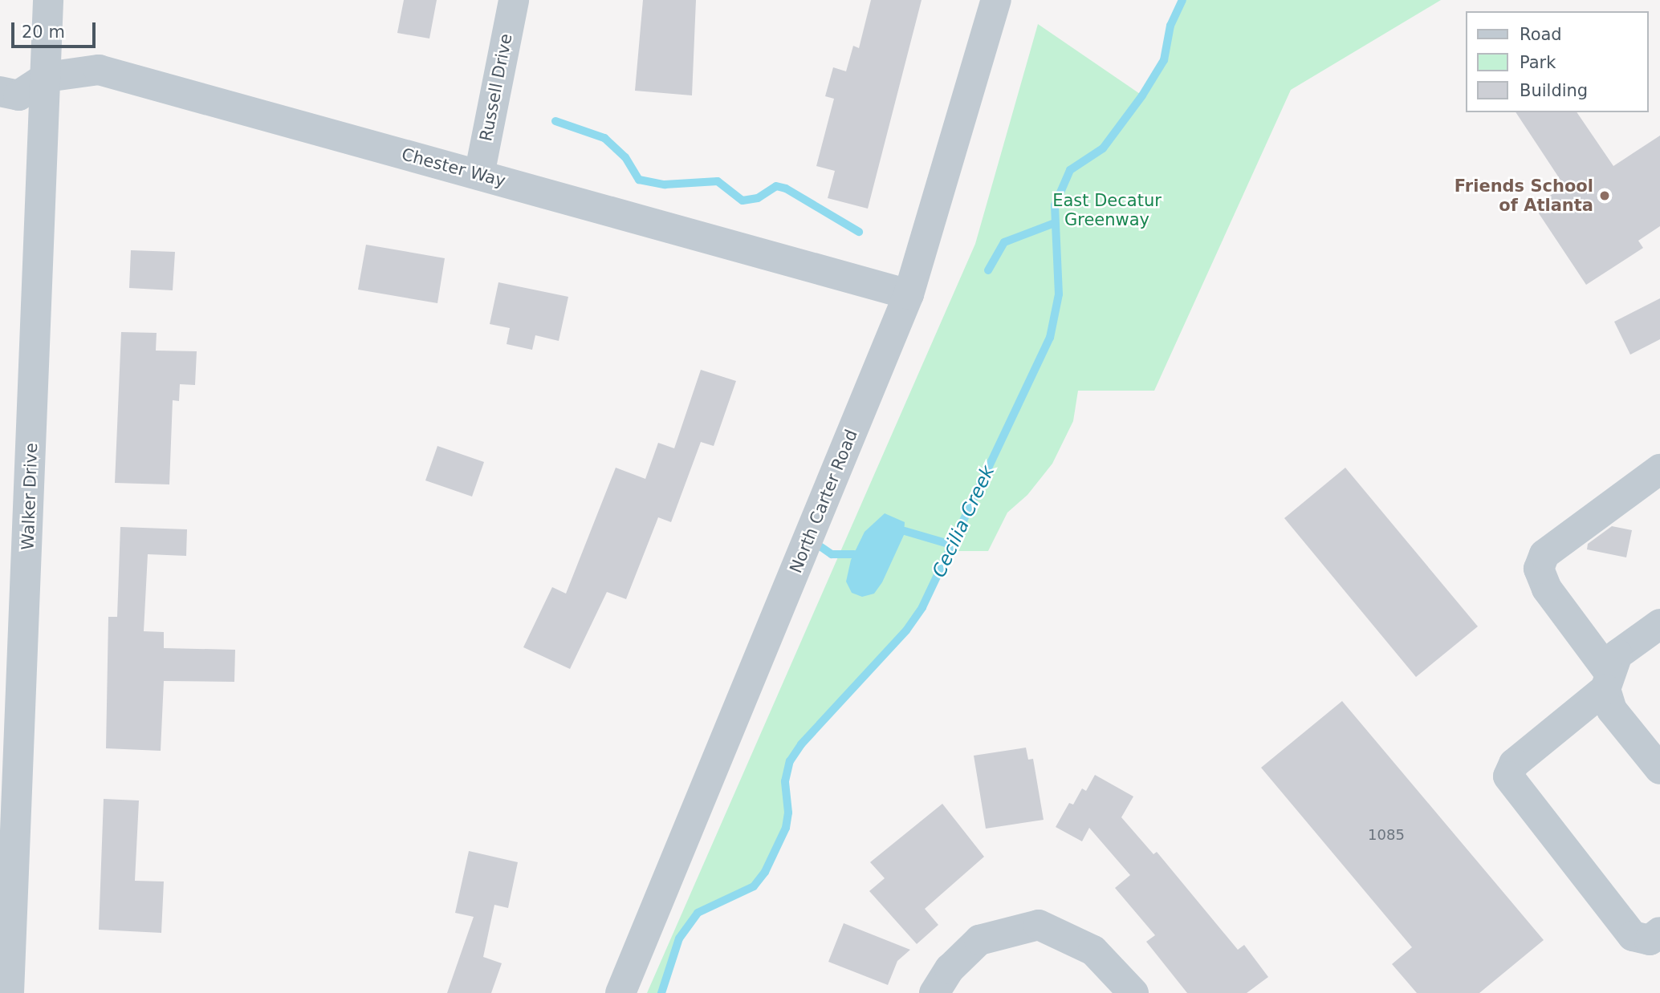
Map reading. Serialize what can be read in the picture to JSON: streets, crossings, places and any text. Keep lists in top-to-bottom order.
{
  "streets": {
    "street": [
      "Russell Drive",
      "Chester Way",
      "Walker Drive",
      "North Carter Road"
    ]
  },
  "crossings": [
    ["Russell Drive", "Chester Way"],
    ["Chester Way", "Walker Drive"],
    ["Chester Way", "North Carter Road"]
  ],
  "water": ["Cecilia Creek"],
  "parks": ["East Decatur Greenway"],
  "places": ["Friends School of Atlanta"],
  "house_numbers": ["1085"],
  "legend": ["Road", "Park", "Building"],
  "scale_bar": "20 m"
}
